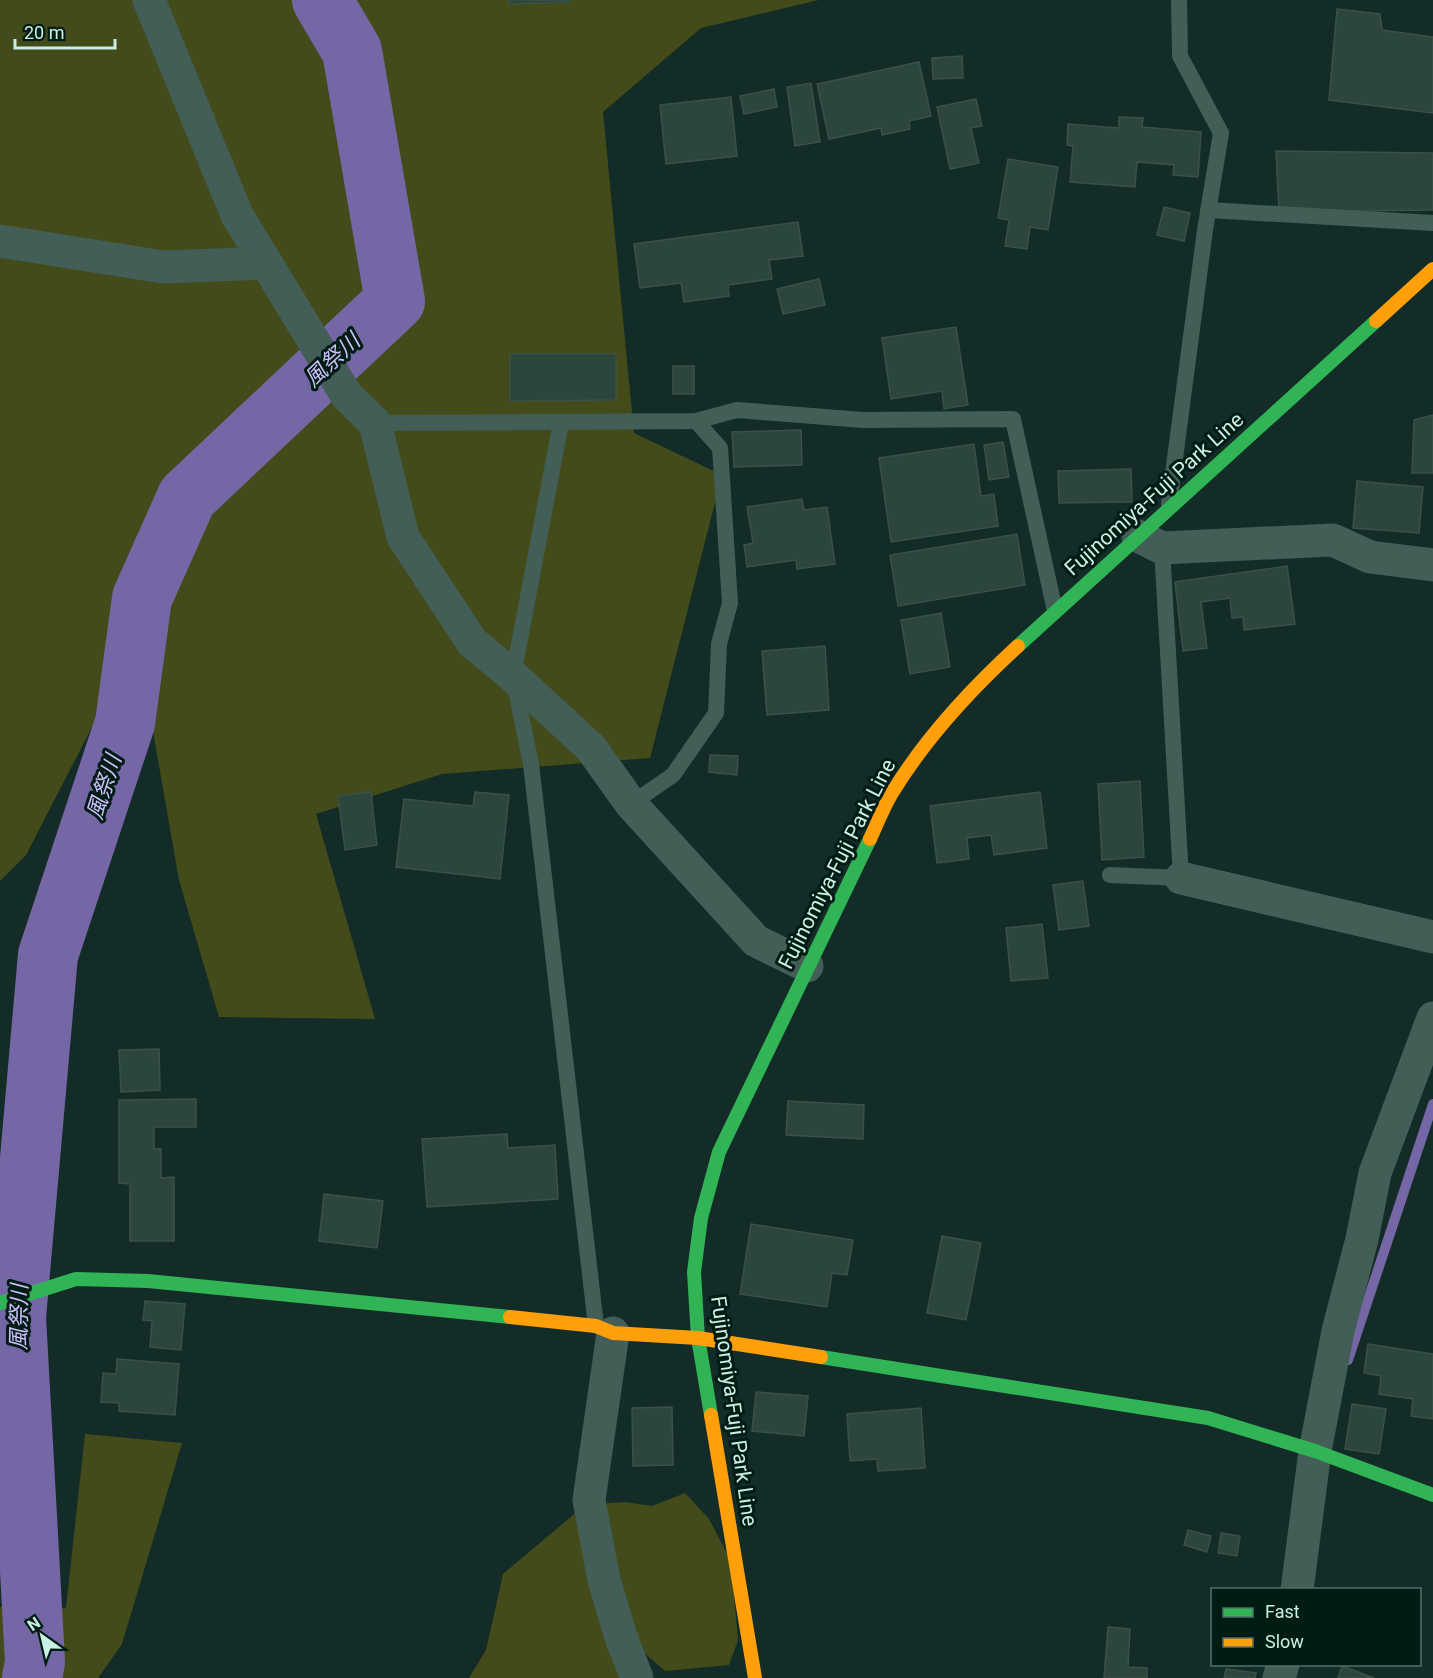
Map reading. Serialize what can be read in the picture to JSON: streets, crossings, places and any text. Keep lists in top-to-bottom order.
{
  "streets": {
    "main road": ["Fujinomiya-Fuji Park Line"]
  },
  "water": ["風祭川"],
  "legend": ["Fast", "Slow"],
  "scale_bar": "20 m",
  "north": "top left"
}
